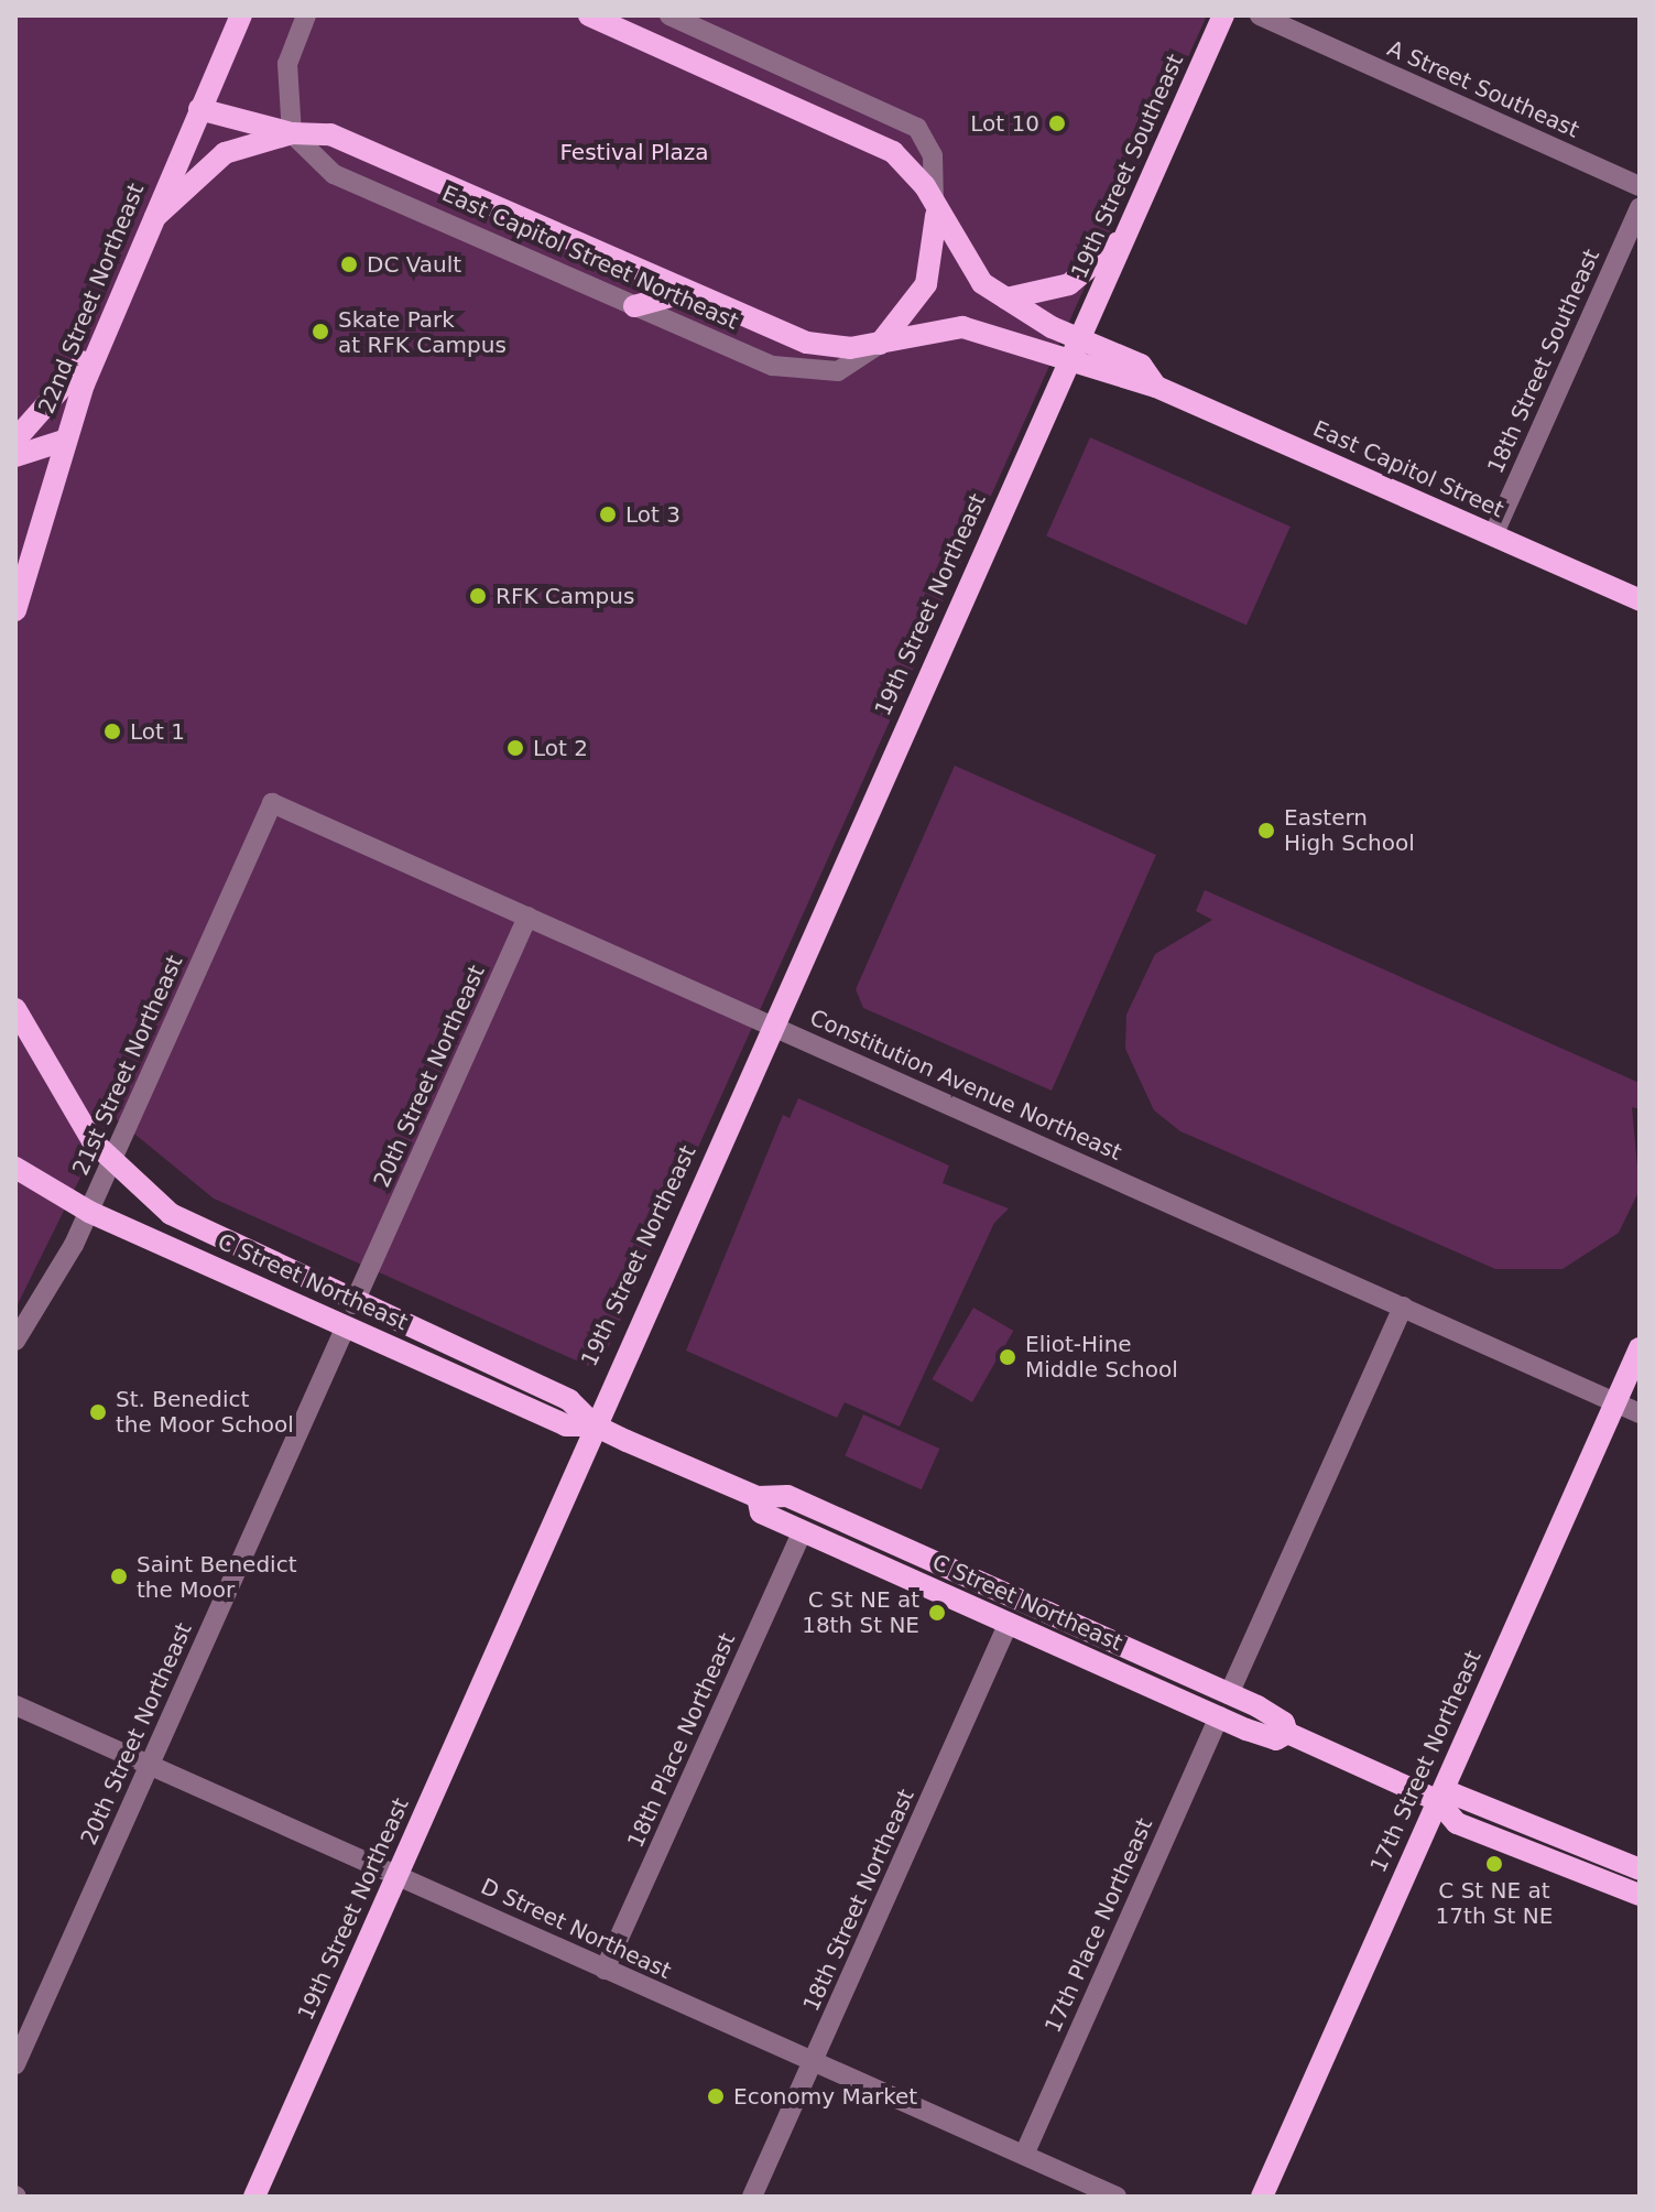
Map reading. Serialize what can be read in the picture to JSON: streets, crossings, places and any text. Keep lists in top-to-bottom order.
{
  "streets": {
    "main road": [
      "19th Street Southeast",
      "East Capitol Street Northeast",
      "22nd Street Northeast",
      "East Capitol Street",
      "19th Street Northeast",
      "C Street Northeast",
      "17th Street Northeast"
    ],
    "street": [
      "A Street Southeast",
      "18th Street Southeast",
      "21st Street Northeast",
      "20th Street Northeast",
      "Constitution Avenue Northeast",
      "18th Place Northeast",
      "18th Street Northeast",
      "17th Place Northeast",
      "D Street Northeast"
    ]
  },
  "crossings": [
    ["19th Street Southeast", "East Capitol Street Northeast"],
    ["19th Street Southeast", "19th Street Northeast"],
    ["East Capitol Street Northeast", "22nd Street Northeast"],
    ["East Capitol Street Northeast", "East Capitol Street"],
    ["East Capitol Street Northeast", "19th Street Northeast"],
    ["18th Street Southeast", "East Capitol Street"],
    ["19th Street Northeast", "Constitution Avenue Northeast"],
    ["19th Street Northeast", "C Street Northeast"],
    ["19th Street Northeast", "D Street Northeast"],
    ["21st Street Northeast", "Constitution Avenue Northeast"],
    ["21st Street Northeast", "C Street Northeast"],
    ["20th Street Northeast", "Constitution Avenue Northeast"],
    ["20th Street Northeast", "C Street Northeast"],
    ["20th Street Northeast", "D Street Northeast"],
    ["Constitution Avenue Northeast", "17th Street Northeast"],
    ["C Street Northeast", "18th Place Northeast"],
    ["C Street Northeast", "17th Street Northeast"],
    ["C Street Northeast", "18th Street Northeast"],
    ["C Street Northeast", "17th Place Northeast"],
    ["18th Place Northeast", "D Street Northeast"],
    ["18th Street Northeast", "D Street Northeast"],
    ["17th Place Northeast", "D Street Northeast"]
  ],
  "parks": ["Festival Plaza"],
  "places": [
    "Lot 10",
    "DC Vault",
    "Skate Park at RFK Campus",
    "Lot 3",
    "RFK Campus",
    "Lot 1",
    "Lot 2",
    "Eastern High School",
    "Eliot-Hine Middle School",
    "St. Benedict the Moor School",
    "Saint Benedict the Moor",
    "C St NE at 18th St NE",
    "C St NE at 17th St NE",
    "Economy Market"
  ]
}
